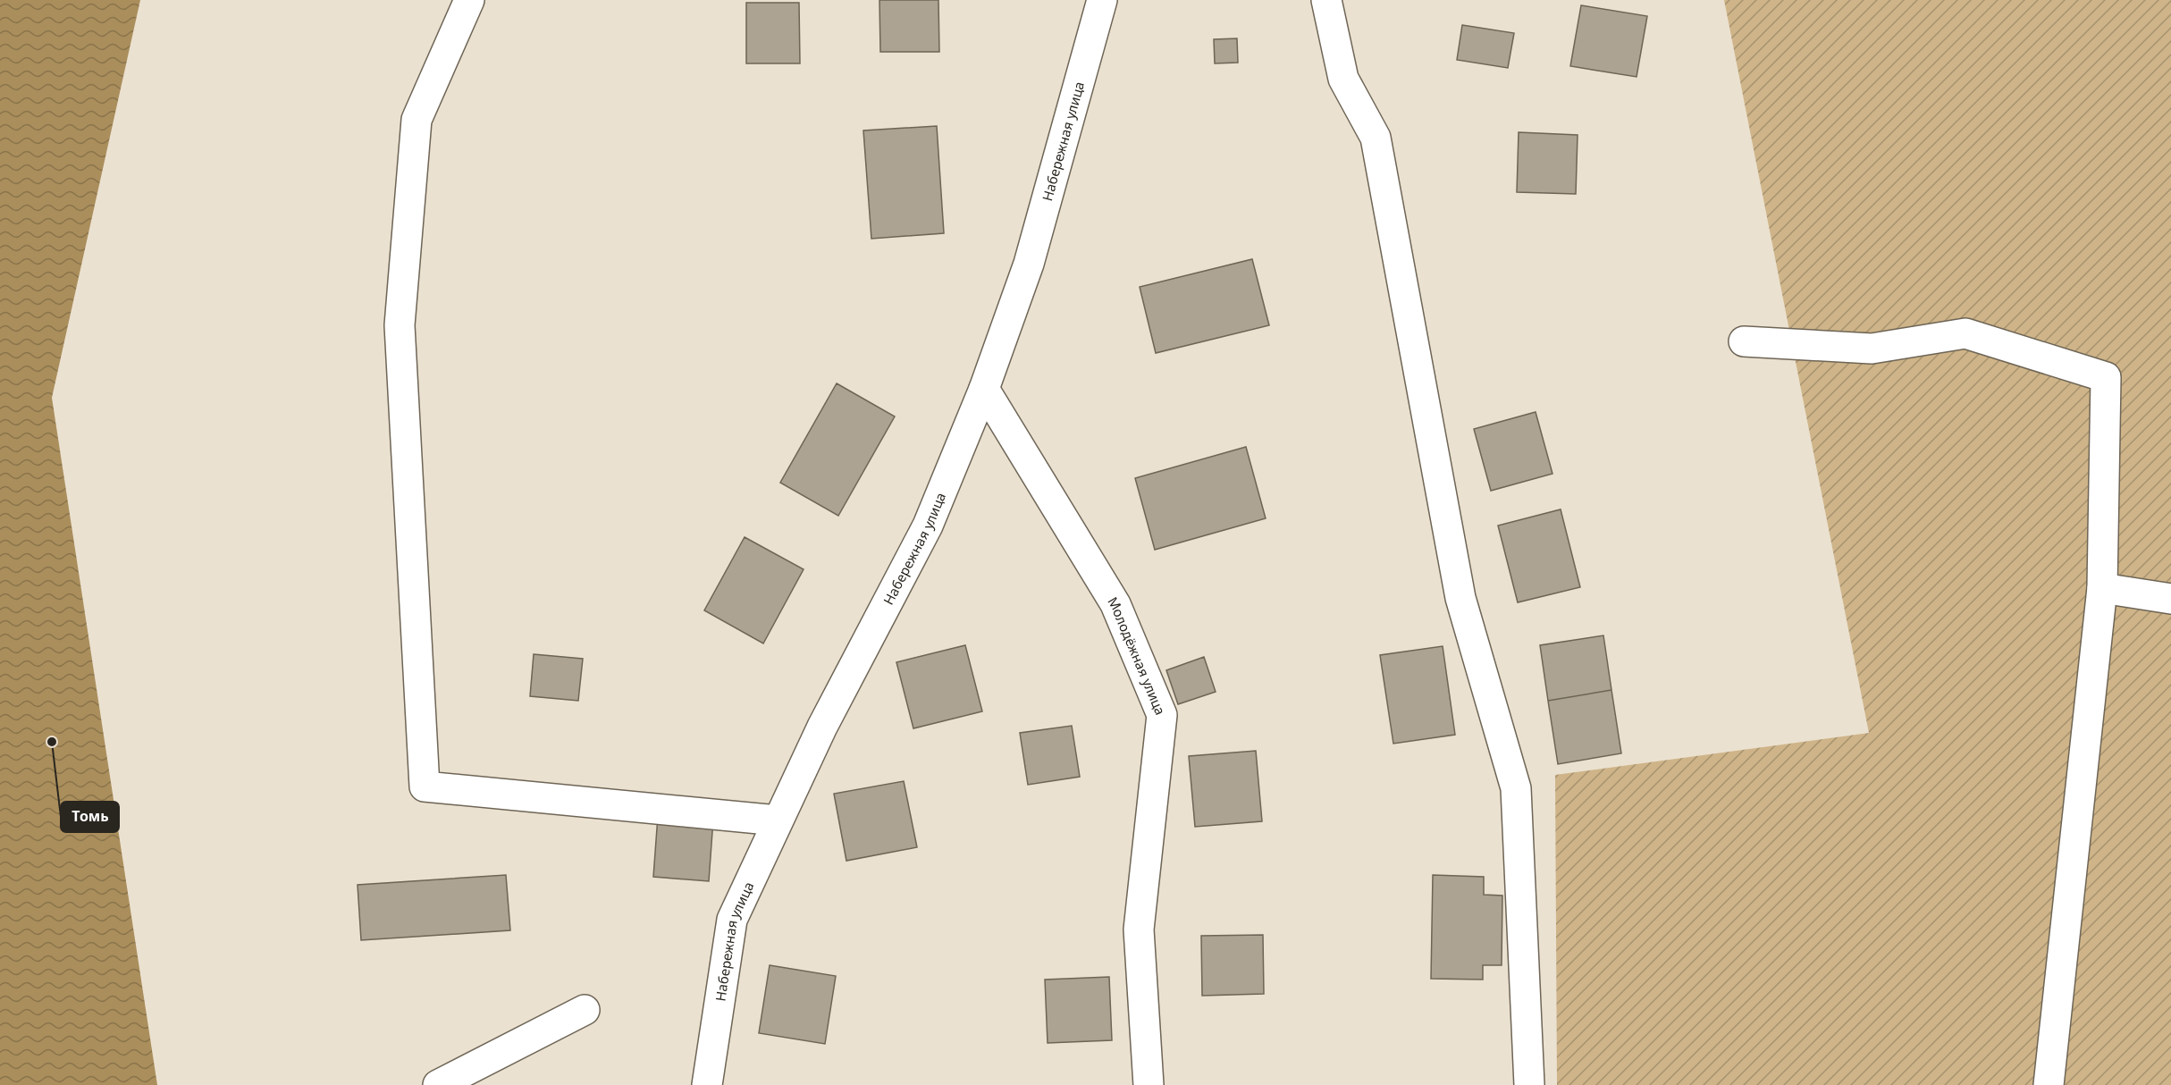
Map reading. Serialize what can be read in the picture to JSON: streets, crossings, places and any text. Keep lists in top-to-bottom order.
{
  "streets": {
    "street": ["Набережная улица", "Молодёжная улица"]
  },
  "crossings": [
    ["Набережная улица", "Молодёжная улица"]
  ],
  "places": ["Томь"]
}
